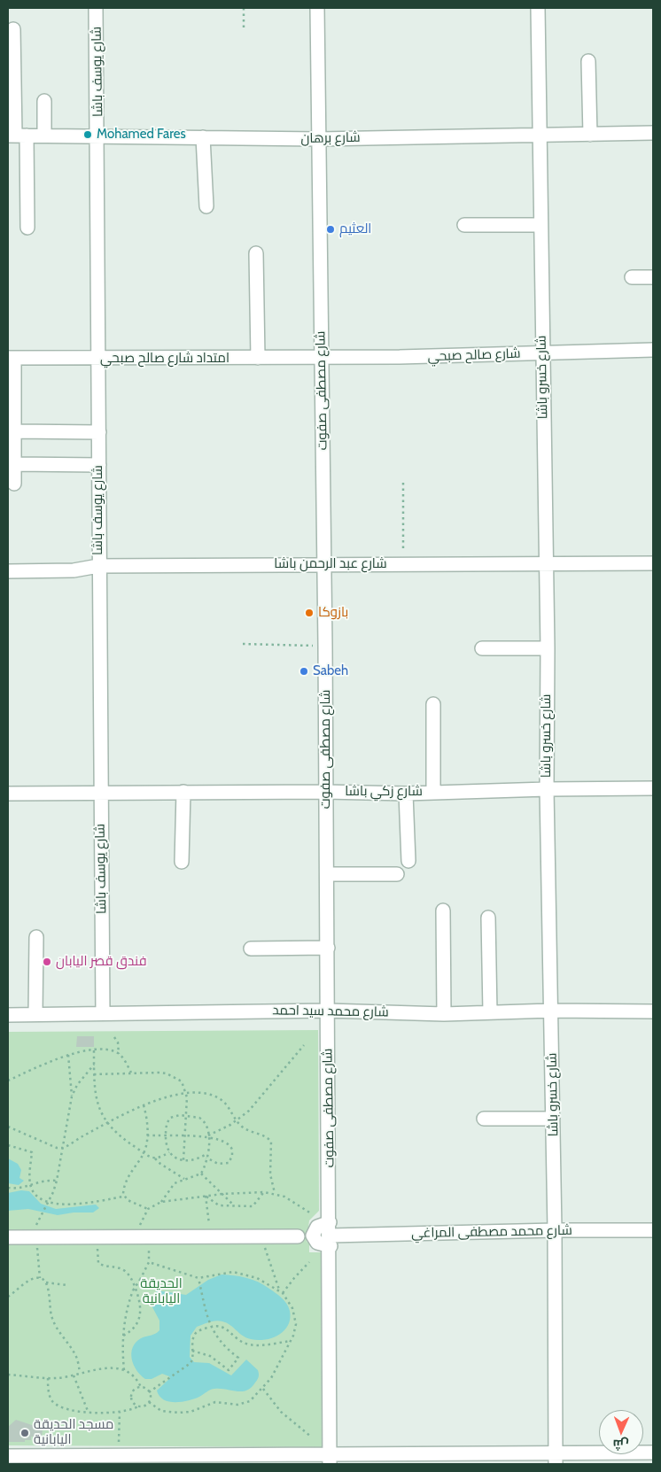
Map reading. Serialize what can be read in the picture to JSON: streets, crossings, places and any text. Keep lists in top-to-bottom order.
{
  "streets": {
    "street": [
      "شارع يوسف باشا",
      "شارع برهان",
      "شارع صالح صبحي",
      "امتداد شارع صالح صبحي",
      "شارع خسرو باشا",
      "شارع مصطفى صفوت",
      "شارع عبد الرحمن باشا",
      "شارع زكي باشا",
      "شارع محمد سيد احمد",
      "شارع محمد مصطفى المراغي"
    ]
  },
  "crossings": [
    ["شارع يوسف باشا", "شارع برهان"],
    ["شارع يوسف باشا", "امتداد شارع صالح صبحي"],
    ["شارع يوسف باشا", "شارع عبد الرحمن باشا"],
    ["شارع يوسف باشا", "شارع زكي باشا"],
    ["شارع يوسف باشا", "شارع محمد سيد احمد"],
    ["شارع برهان", "شارع خسرو باشا"],
    ["شارع برهان", "شارع مصطفى صفوت"],
    ["شارع صالح صبحي", "امتداد شارع صالح صبحي"],
    ["شارع صالح صبحي", "شارع خسرو باشا"],
    ["شارع صالح صبحي", "شارع مصطفى صفوت"],
    ["امتداد شارع صالح صبحي", "شارع مصطفى صفوت"],
    ["شارع خسرو باشا", "شارع عبد الرحمن باشا"],
    ["شارع خسرو باشا", "شارع زكي باشا"],
    ["شارع خسرو باشا", "شارع محمد سيد احمد"],
    ["شارع خسرو باشا", "شارع محمد مصطفى المراغي"],
    ["شارع مصطفى صفوت", "شارع عبد الرحمن باشا"],
    ["شارع مصطفى صفوت", "شارع زكي باشا"],
    ["شارع مصطفى صفوت", "شارع محمد سيد احمد"],
    ["شارع مصطفى صفوت", "شارع محمد مصطفى المراغي"]
  ],
  "parks": ["الحديقة اليابانية"],
  "places": [
    "Mohamed Fares",
    "العثيم",
    "بازوكا",
    "Sabeh",
    "فندق قصر اليابان",
    "مسجد الحديقة اليابانية"
  ],
  "north": "bottom"
}
